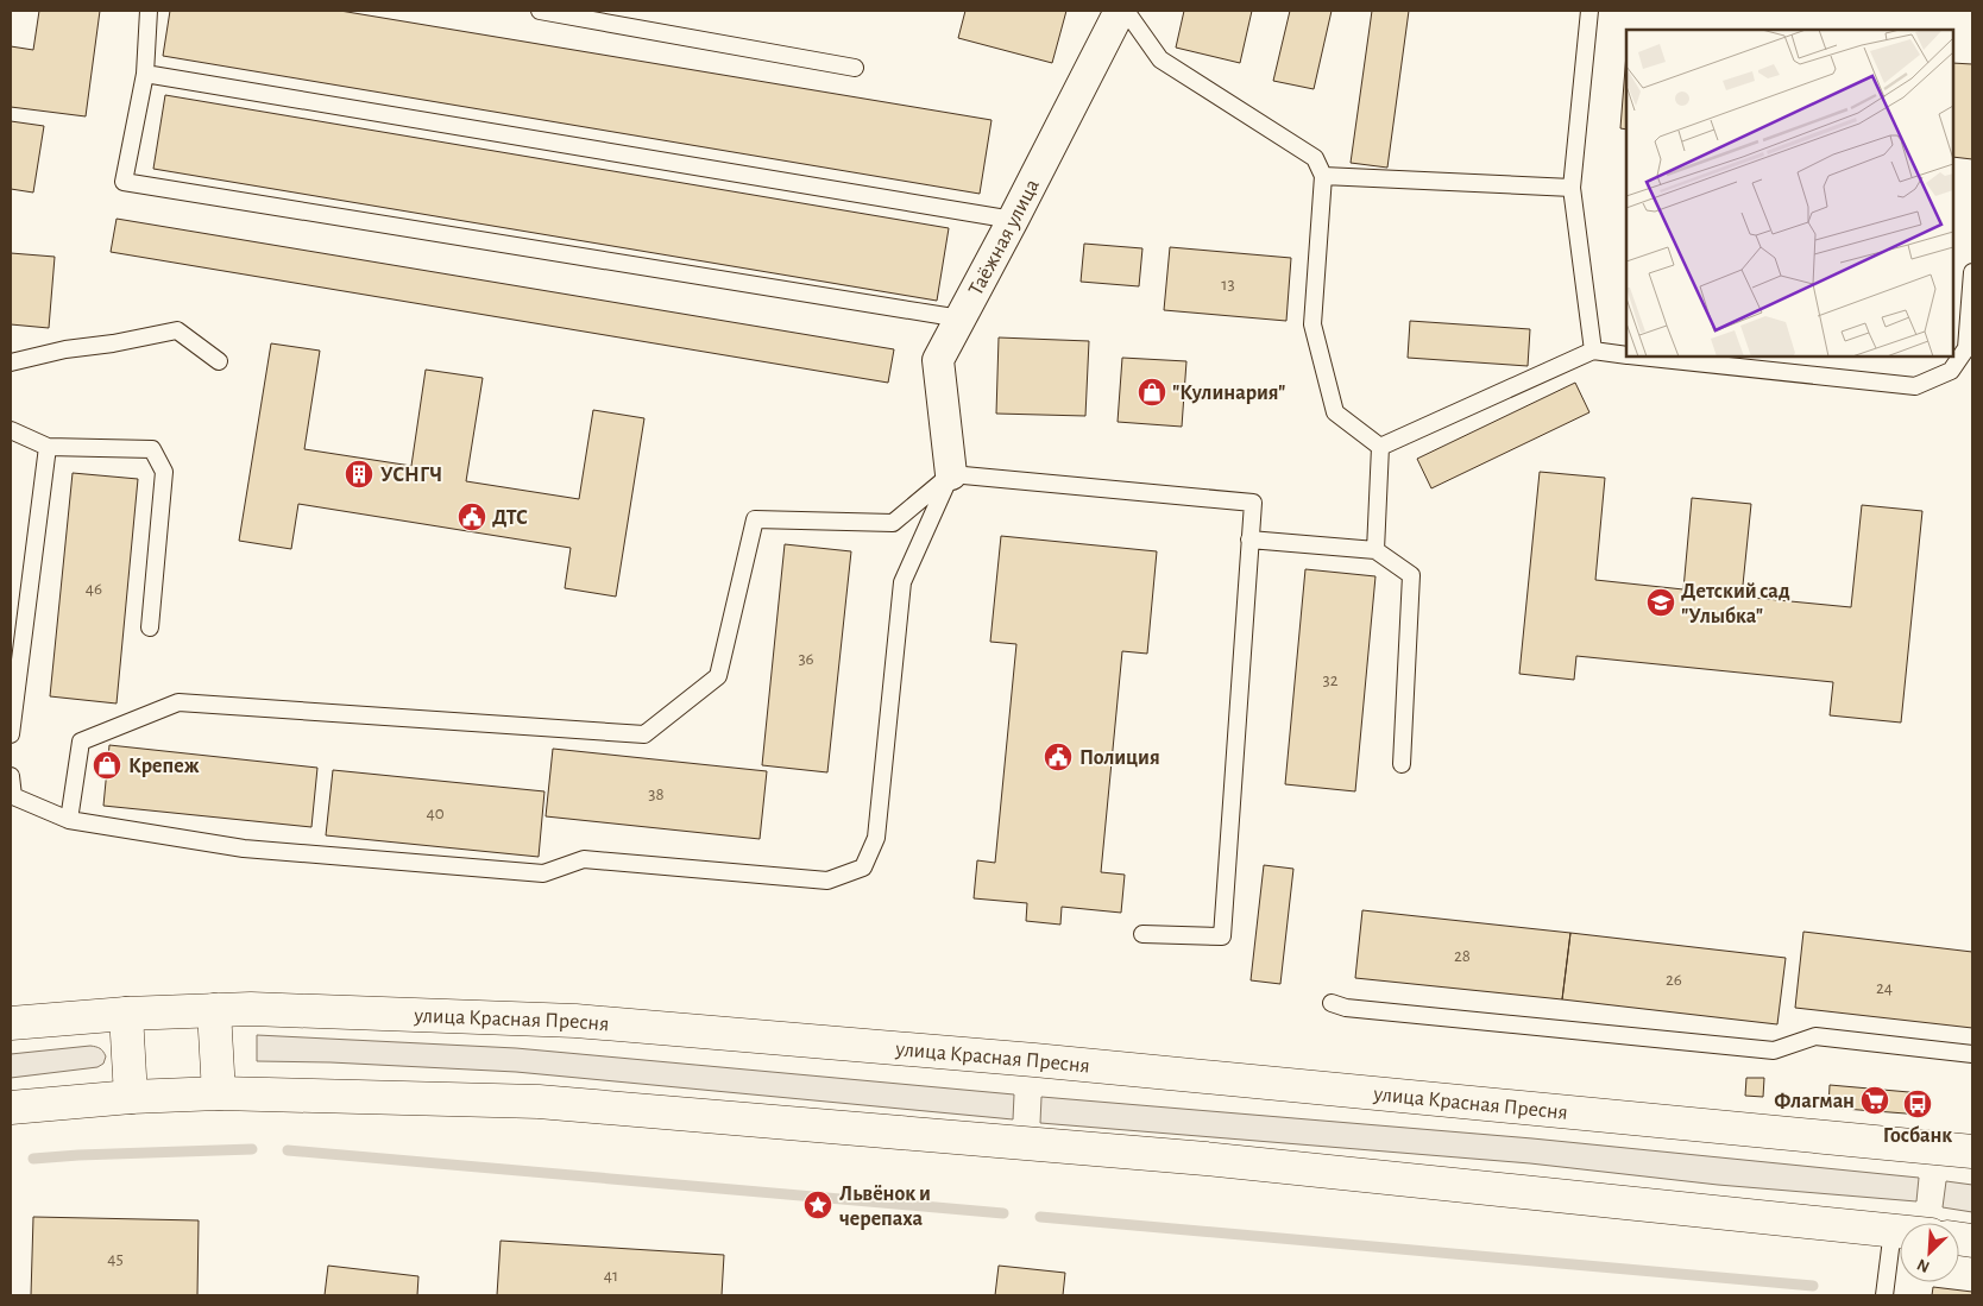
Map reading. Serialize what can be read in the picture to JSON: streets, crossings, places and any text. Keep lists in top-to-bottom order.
{
  "streets": {
    "street": ["Таёжная улица", "улица Красная Пресня"]
  },
  "places": {
    "shop": ["\"Кулинария\"", "Крепеж"],
    "building": ["УСНГЧ"],
    "public building": ["ДТС", "Полиция"],
    "school or university": ["Детский сад \"Улыбка\""],
    "supermarket": ["Флагман"],
    "bus stop": ["Госбанк"],
    "place": ["Львёнок и черепаха"]
  },
  "house_numbers": [
    "13",
    "46",
    "36",
    "32",
    "38",
    "40",
    "28",
    "26",
    "24",
    "45",
    "41"
  ],
  "north": "bottom left"
}
